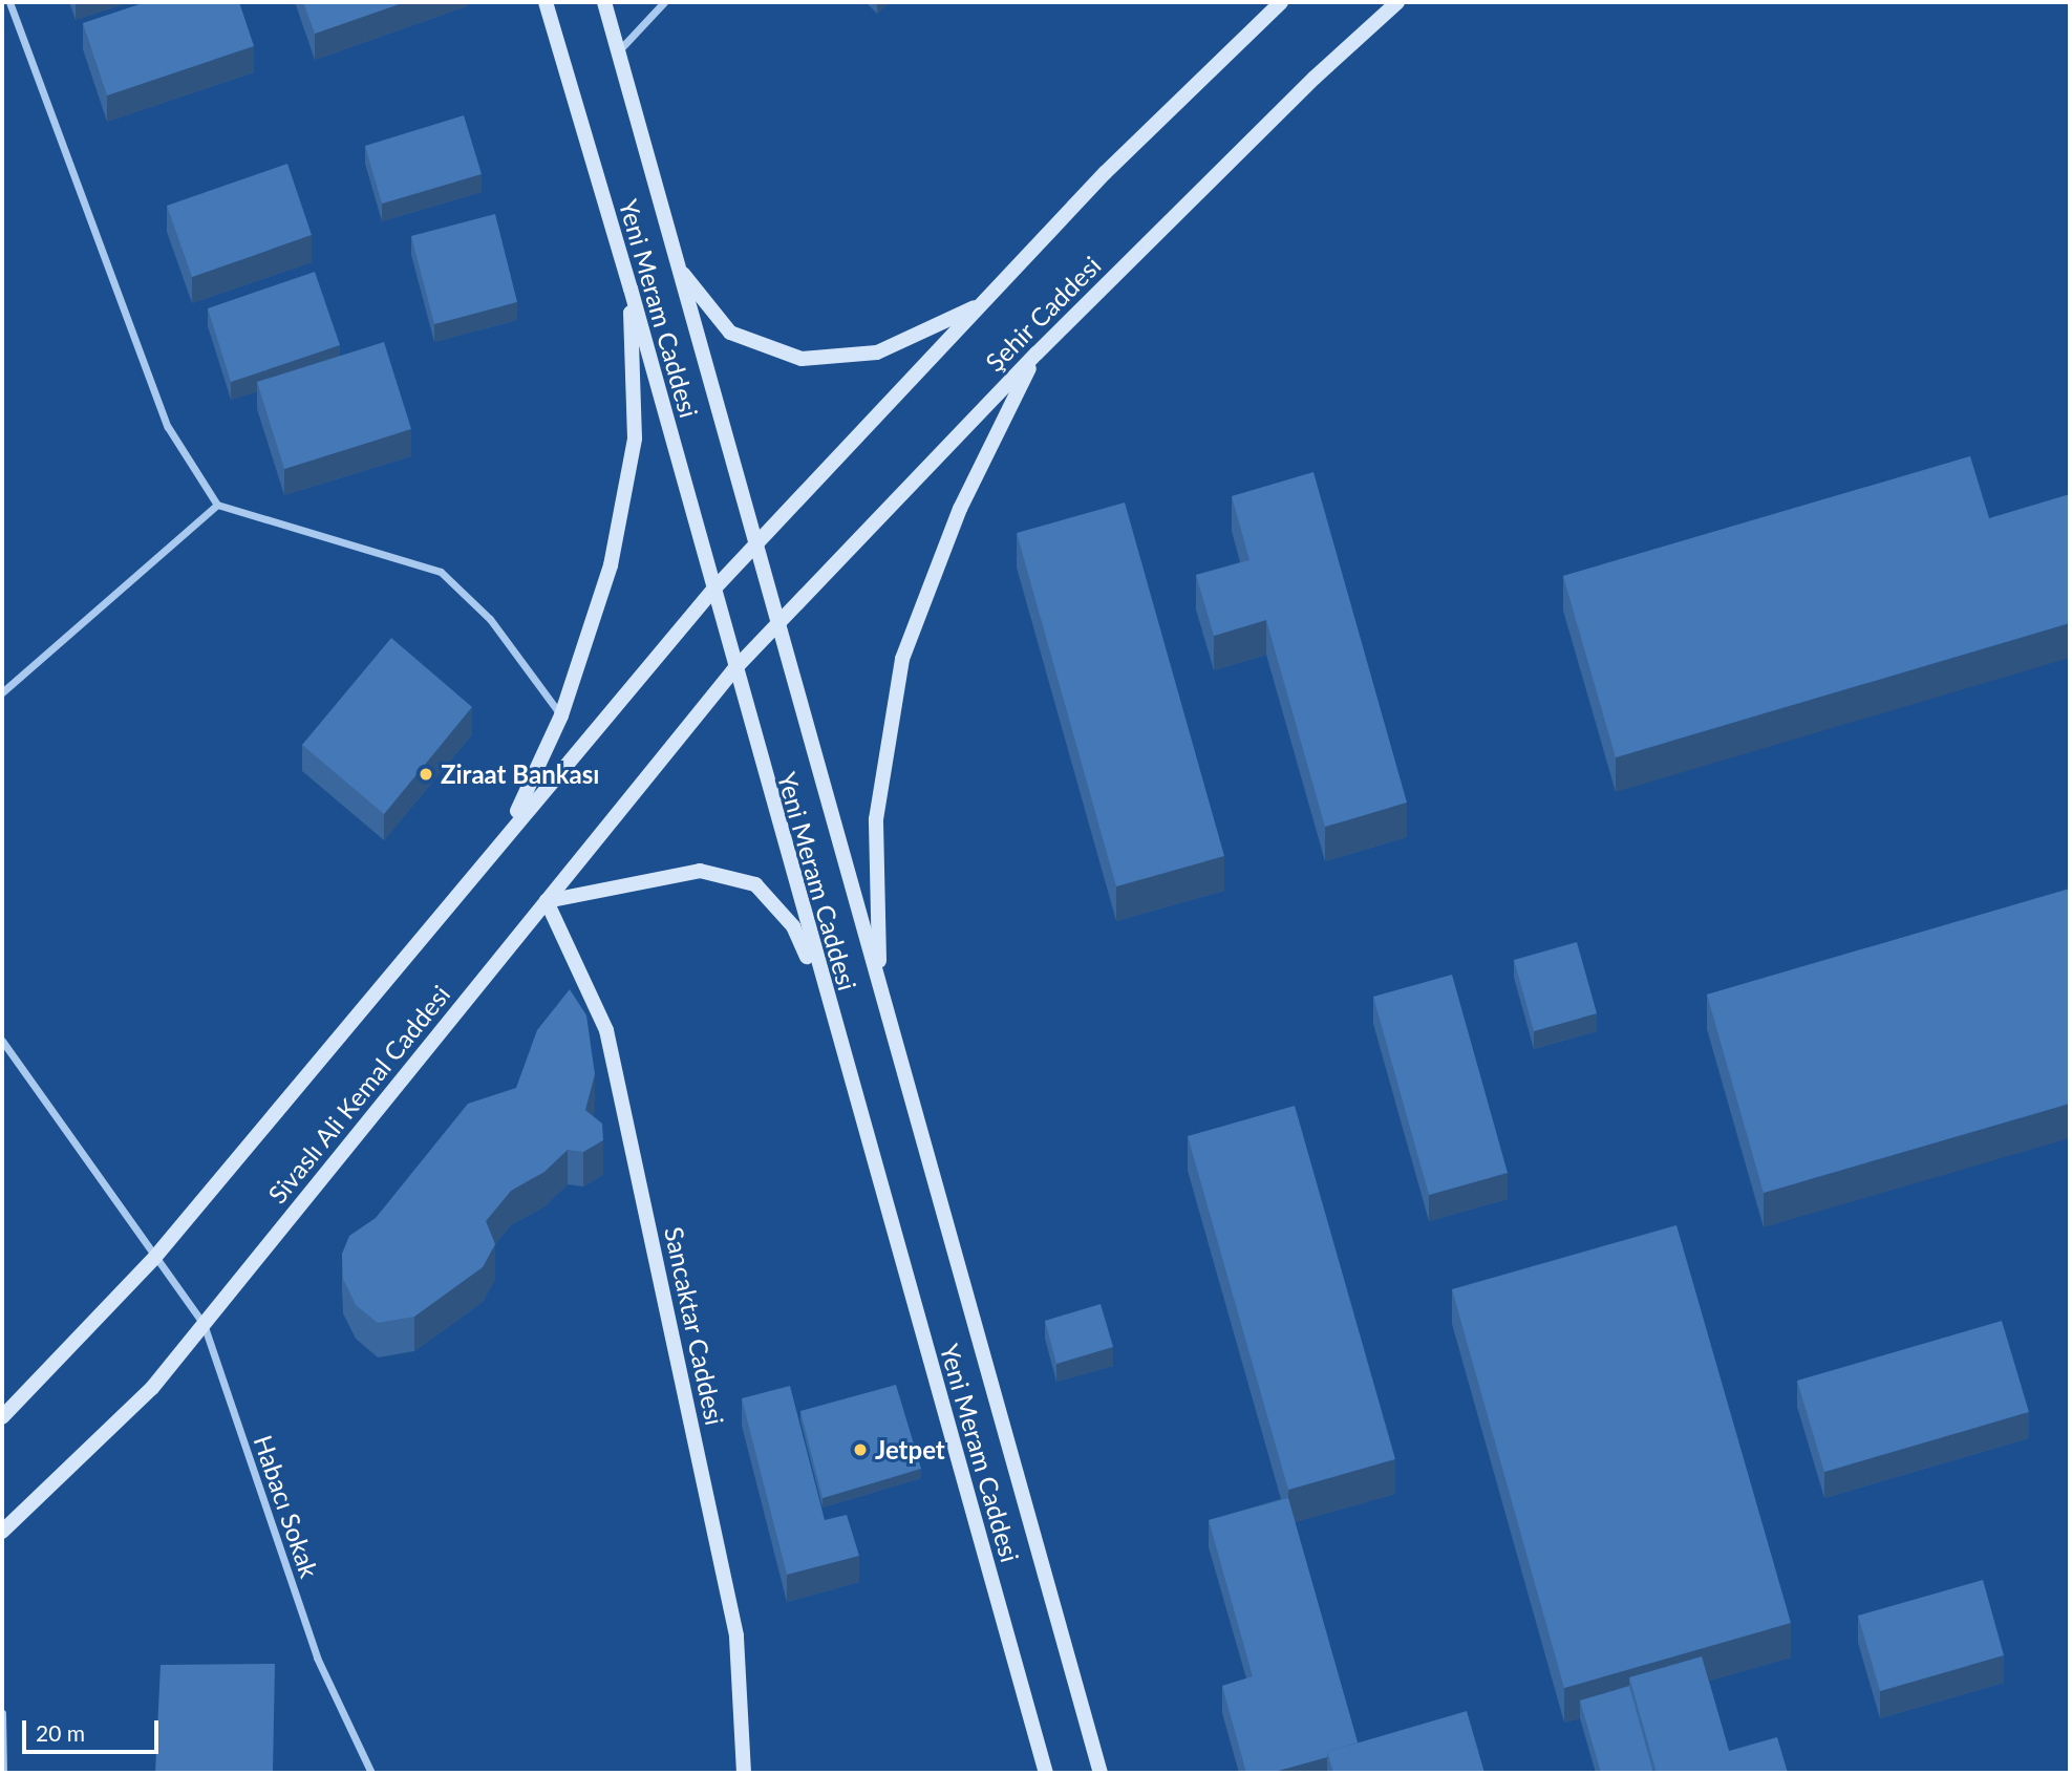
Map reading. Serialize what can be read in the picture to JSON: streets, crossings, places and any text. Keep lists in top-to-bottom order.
{
  "streets": {
    "main road": [
      "Yeni Meram Caddesi",
      "Şehir Caddesi",
      "Sivaslı Ali Kemal Caddesi",
      "Sancaktar Caddesi"
    ],
    "street": ["Habacı Sokak"]
  },
  "crossings": [
    ["Yeni Meram Caddesi", "Şehir Caddesi"],
    ["Yeni Meram Caddesi", "Sivaslı Ali Kemal Caddesi"],
    ["Şehir Caddesi", "Sivaslı Ali Kemal Caddesi"],
    ["Sivaslı Ali Kemal Caddesi", "Sancaktar Caddesi"],
    ["Sivaslı Ali Kemal Caddesi", "Habacı Sokak"]
  ],
  "places": ["Ziraat Bankası", "Jetpet"],
  "scale_bar": "20 m"
}
